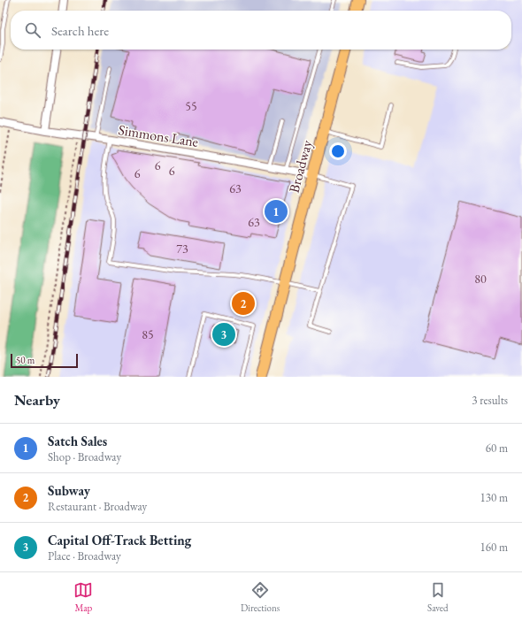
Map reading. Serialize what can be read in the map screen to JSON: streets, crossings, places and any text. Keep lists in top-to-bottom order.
{
  "streets": {
    "main road": ["Broadway"],
    "street": ["Simmons Lane"]
  },
  "crossings": [
    ["Simmons Lane", "Broadway"]
  ],
  "house_numbers": [
    "55",
    "6",
    "6",
    "6",
    "63",
    "63",
    "73",
    "80",
    "85"
  ],
  "scale_bar": "50 m",
  "page": {
    "search": "Search here",
    "pins": ["1", "2", "3"],
    "scale": "50 m",
    "heading": ["Nearby", "3 results"],
    "list": [
      {
        "mark": "1",
        "name": "Satch Sales",
        "note": "Shop · Broadway",
        "value": "60 m"
      },
      {
        "mark": "2",
        "name": "Subway",
        "note": "Restaurant · Broadway",
        "value": "130 m"
      },
      {
        "mark": "3",
        "name": "Capital Off-Track Betting",
        "note": "Place · Broadway",
        "value": "160 m"
      }
    ],
    "nav": ["Map", "Directions", "Saved"]
  }
}
